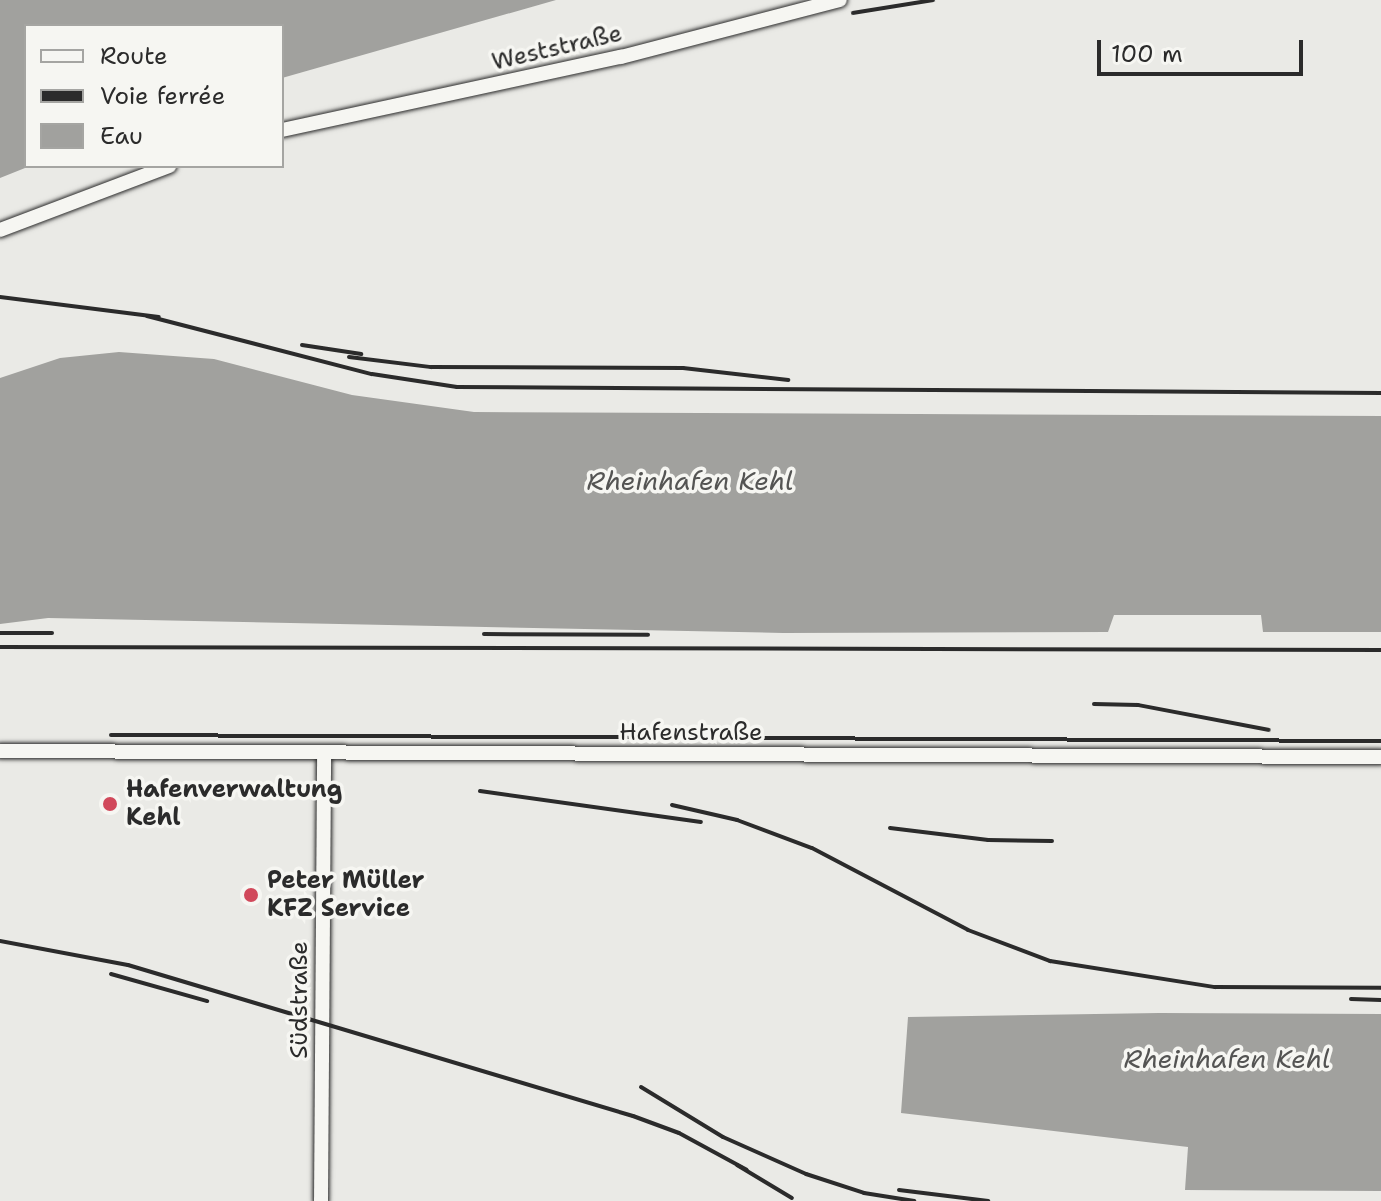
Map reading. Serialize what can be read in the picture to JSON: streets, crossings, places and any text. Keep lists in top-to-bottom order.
{
  "streets": {
    "street": ["Weststraße", "Hafenstraße", "Südstraße"]
  },
  "crossings": [
    ["Hafenstraße", "Südstraße"]
  ],
  "water": ["Rheinhafen Kehl"],
  "places": ["Hafenverwaltung Kehl", "Peter Müller KFZ Service"],
  "legend": ["Route", "Voie ferrée", "Eau"],
  "scale_bar": "100 m"
}
